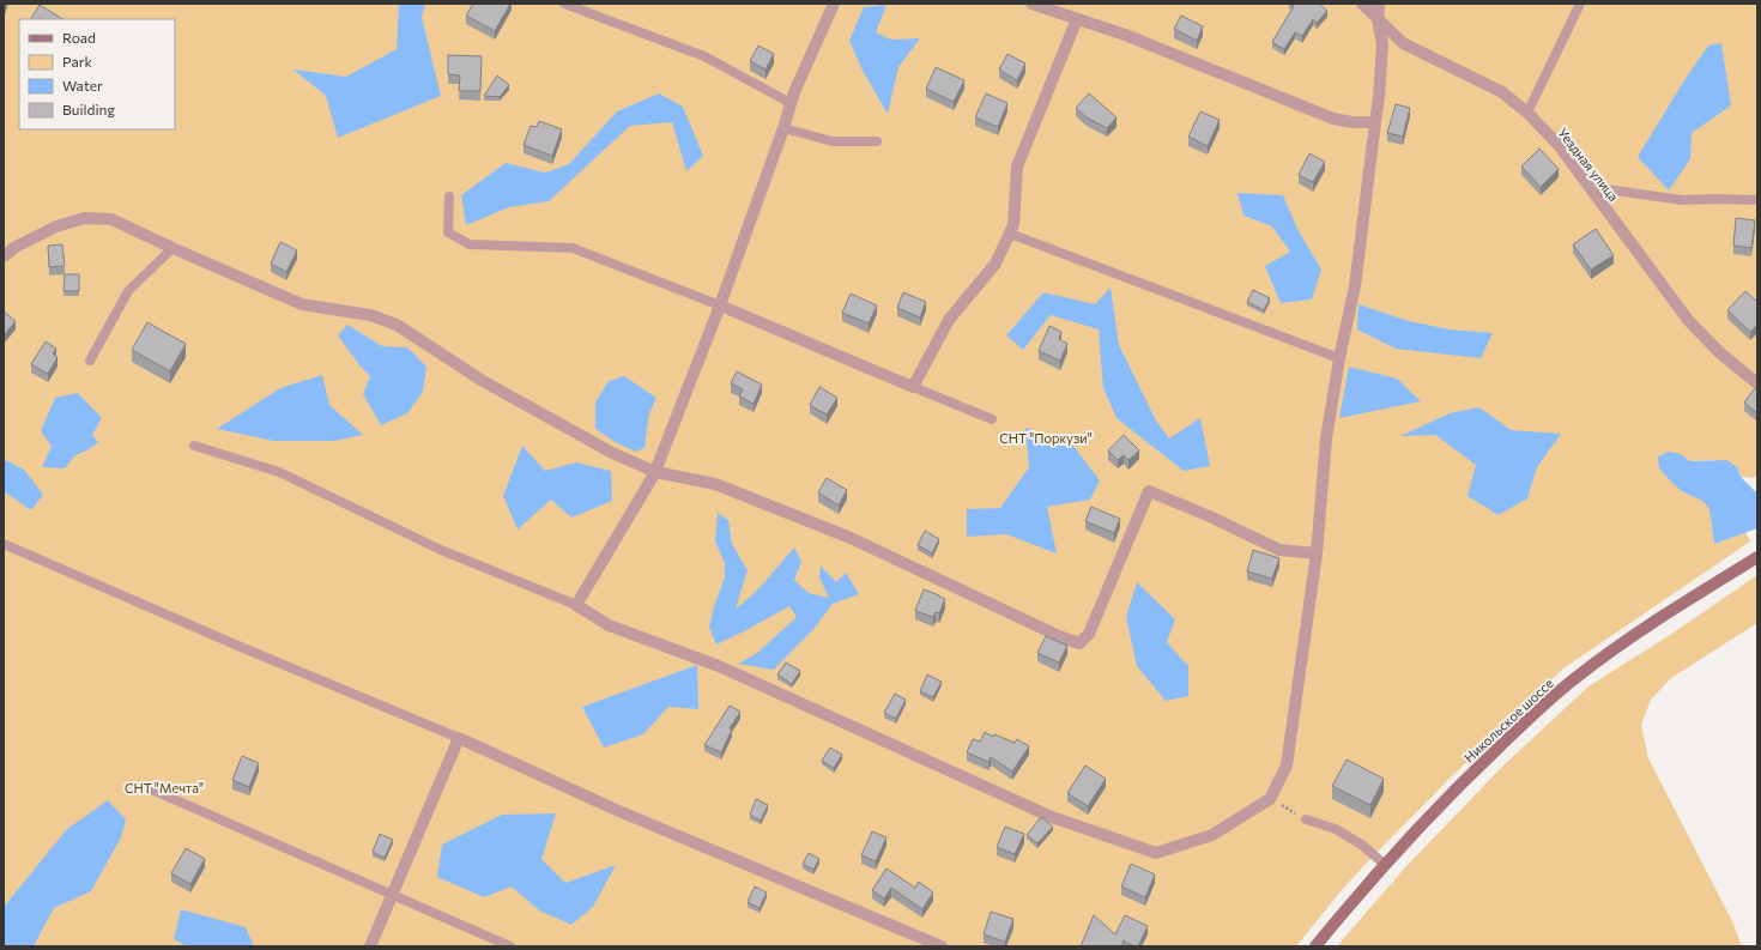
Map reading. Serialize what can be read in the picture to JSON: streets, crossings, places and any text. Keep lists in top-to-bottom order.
{
  "streets": {
    "main road": ["Никольское шоссе"],
    "street": ["Уездная улица"]
  },
  "parks": ["СНТ \"Поркузи\"", "СНТ \"Мечта\""],
  "legend": [
    "Road",
    "Park",
    "Water",
    "Building"
  ]
}
